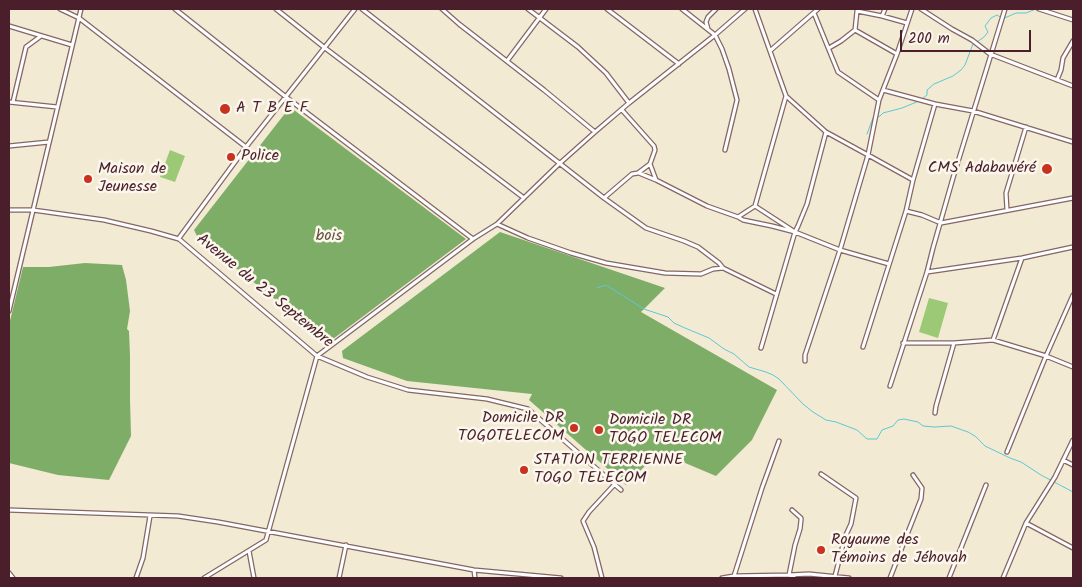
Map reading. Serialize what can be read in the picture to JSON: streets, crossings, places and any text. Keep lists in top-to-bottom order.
{
  "streets": {
    "street": ["Avenue du 23 Septembre"]
  },
  "parks": ["bois"],
  "places": [
    "A T B E F",
    "Police",
    "CMS Adabawéré",
    "Maison de Jeunesse",
    "Domicile DR TOGOTELECOM",
    "Domicile DR TOGO TELECOM",
    "STATION TERRIENNE TOGO TELECOM",
    "Royaume des Témoins de Jéhovah"
  ],
  "scale_bar": "200 m"
}
